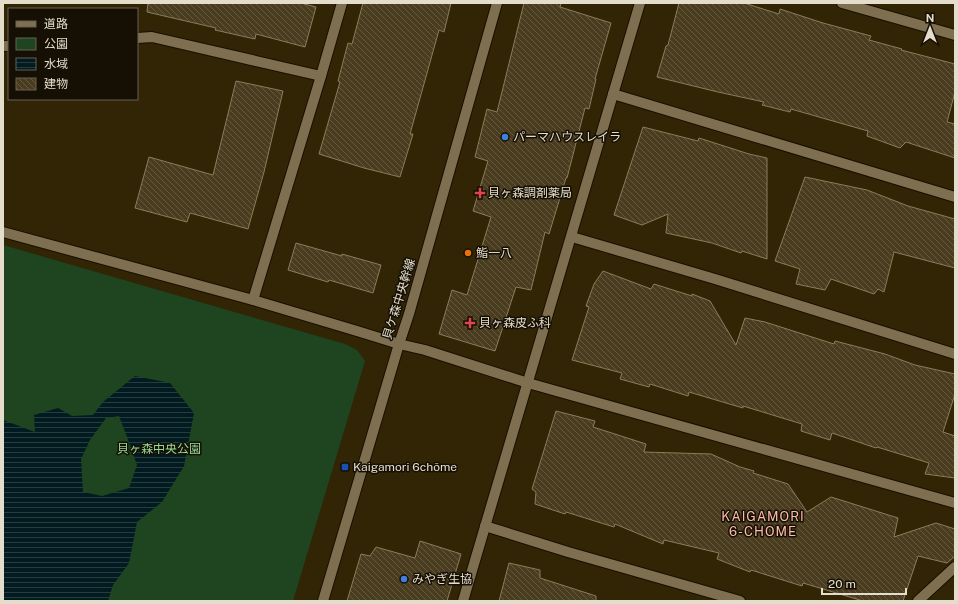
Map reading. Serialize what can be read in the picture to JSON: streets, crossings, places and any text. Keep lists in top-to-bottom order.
{
  "streets": {
    "street": ["貝ケ森中央幹線"]
  },
  "districts": ["KAIGAMORI 6-CHOME"],
  "parks": ["貝ヶ森中央公園"],
  "places": {
    "other": ["パーマハウスレイラ", "鮨一八", "みやぎ生協"],
    "health": ["貝ヶ森調剤薬局", "貝ヶ森皮ふ科"],
    "transit": ["Kaigamori 6chōme"]
  },
  "legend": [
    "道路",
    "公園",
    "水域",
    "建物"
  ],
  "scale_bar": "20 m",
  "north": "top"
}
